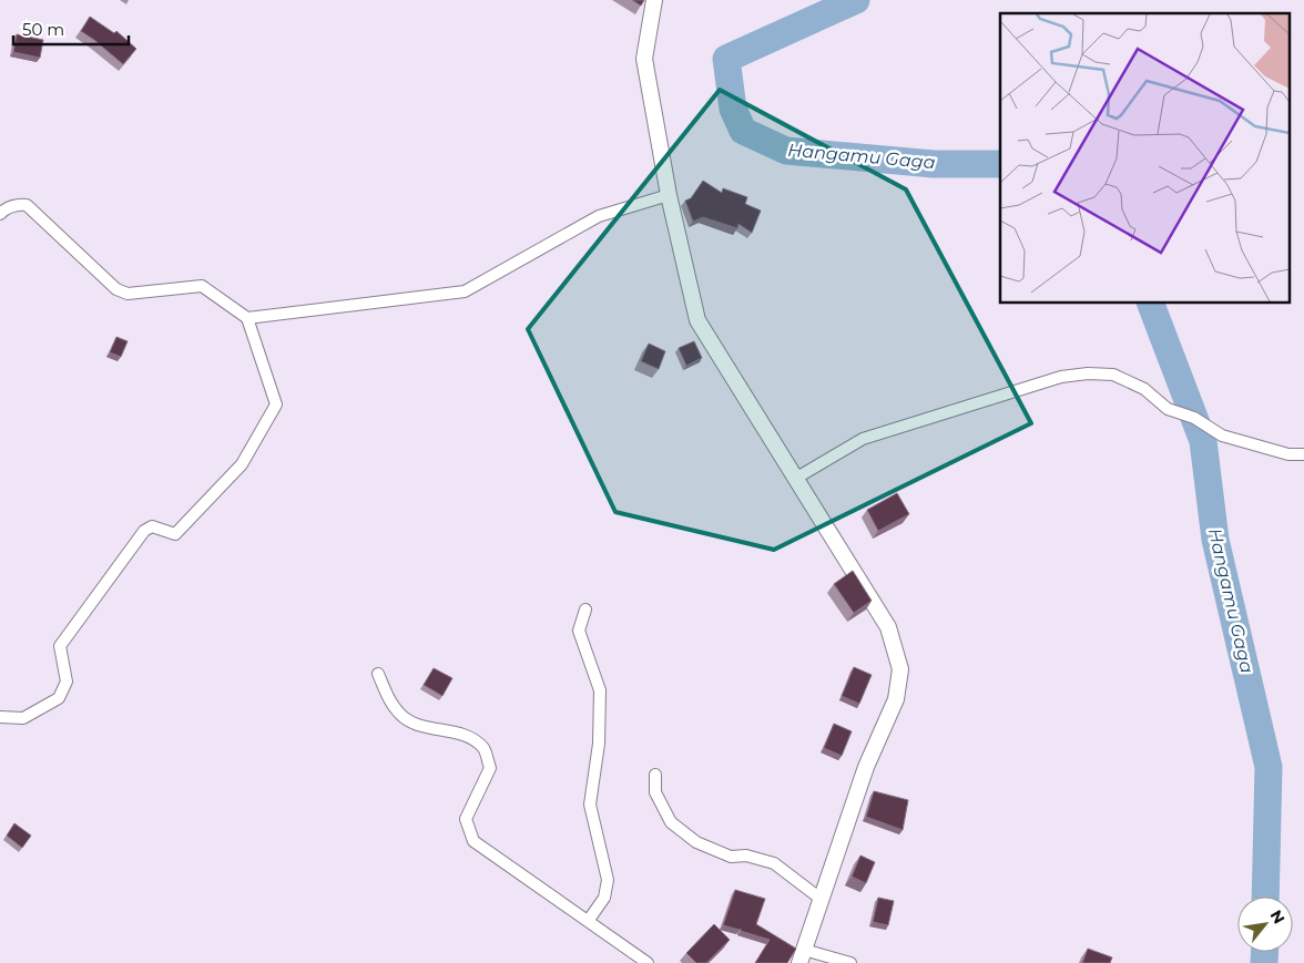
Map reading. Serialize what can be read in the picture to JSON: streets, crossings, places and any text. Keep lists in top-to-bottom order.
{
  "water": ["Hangamu Gaga"],
  "scale_bar": "50 m",
  "north": "top right"
}
